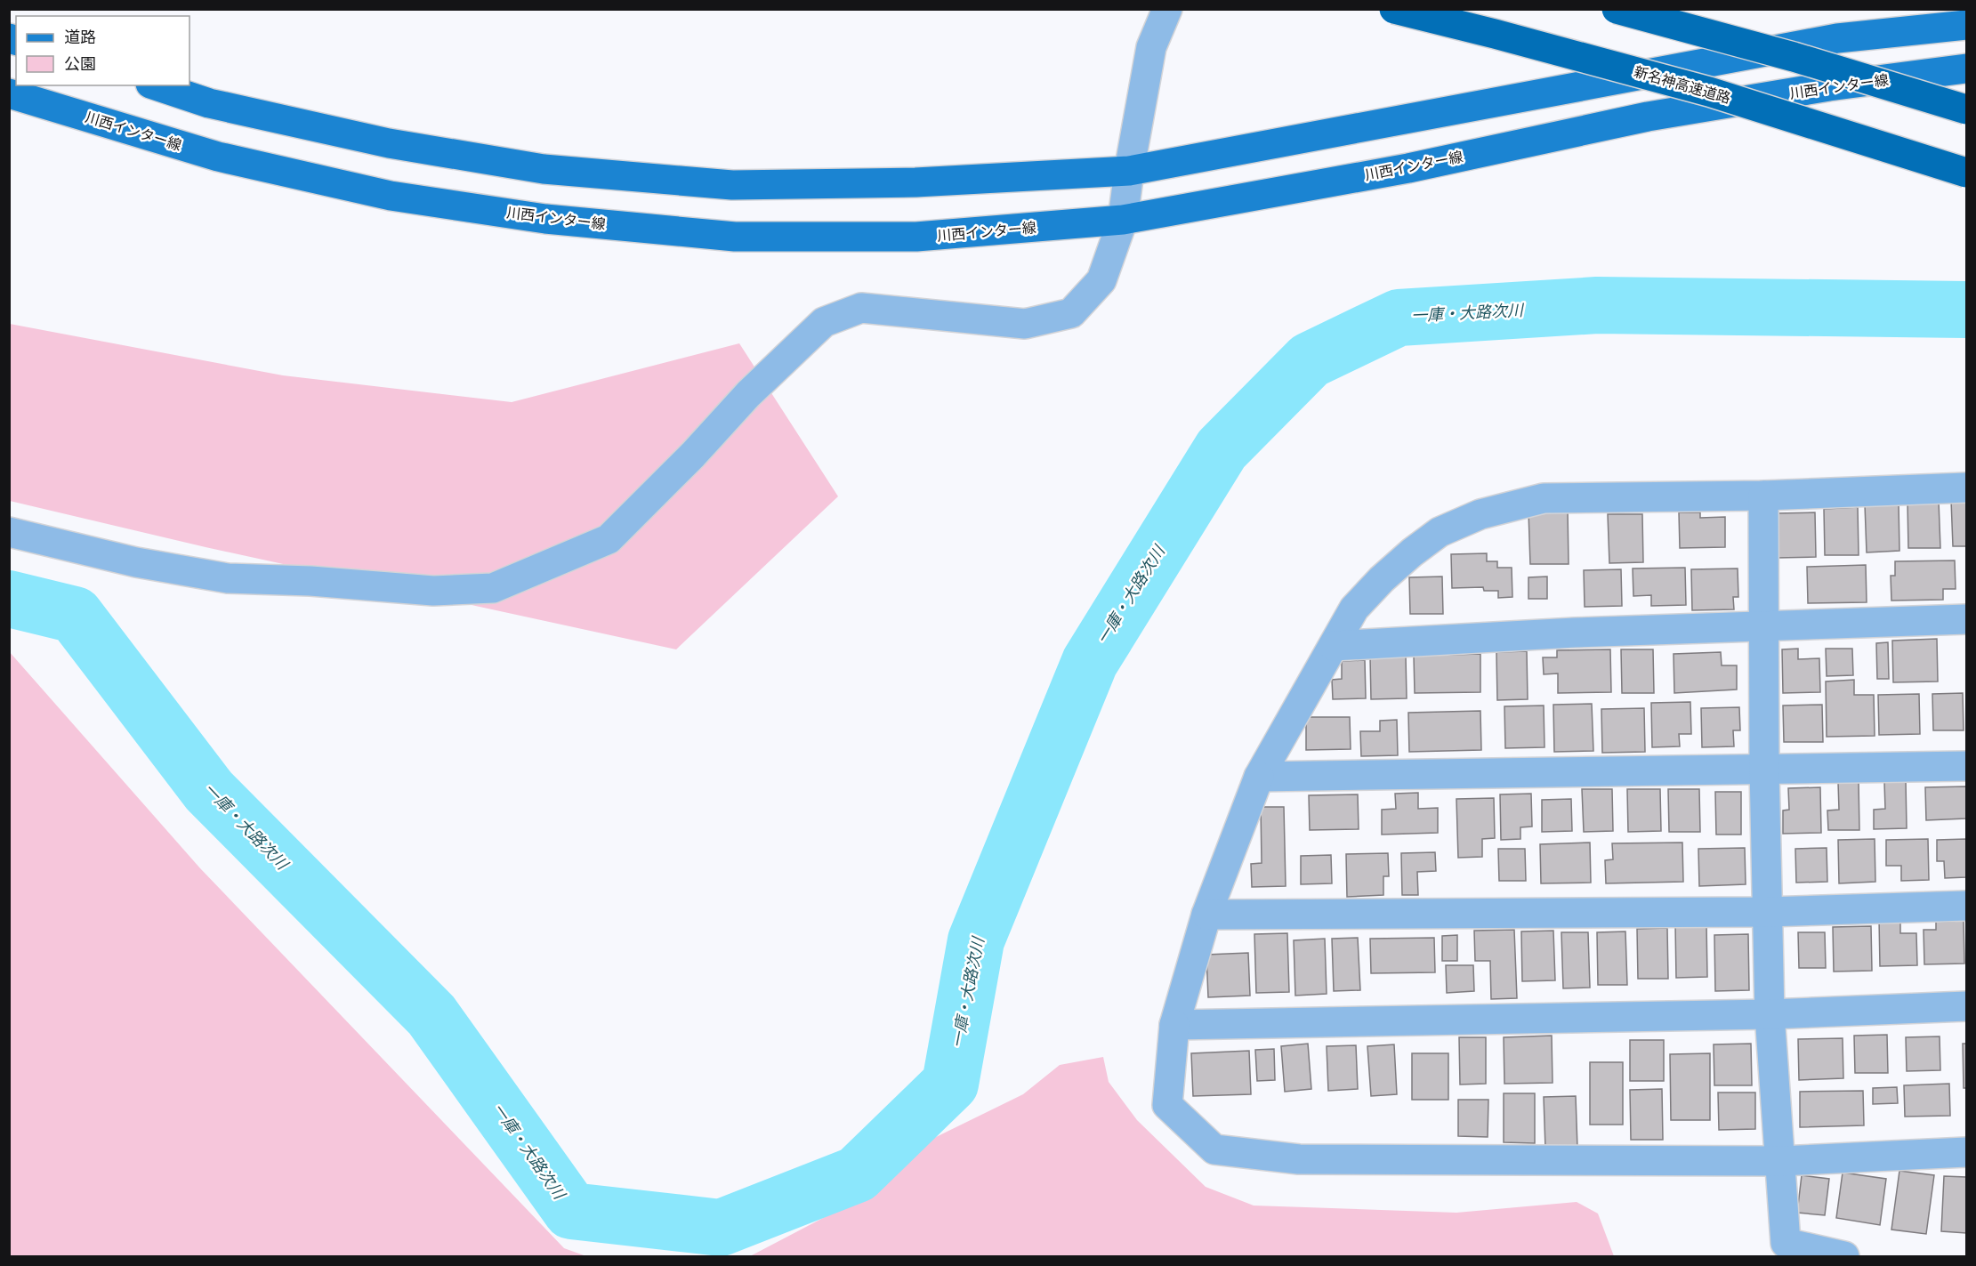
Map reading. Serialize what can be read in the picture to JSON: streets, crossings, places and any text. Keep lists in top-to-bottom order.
{
  "streets": {
    "highway": ["新名神高速道路"],
    "main road": ["川西インター線"]
  },
  "water": ["一庫・大路次川"],
  "legend": ["道路", "公園"]
}
